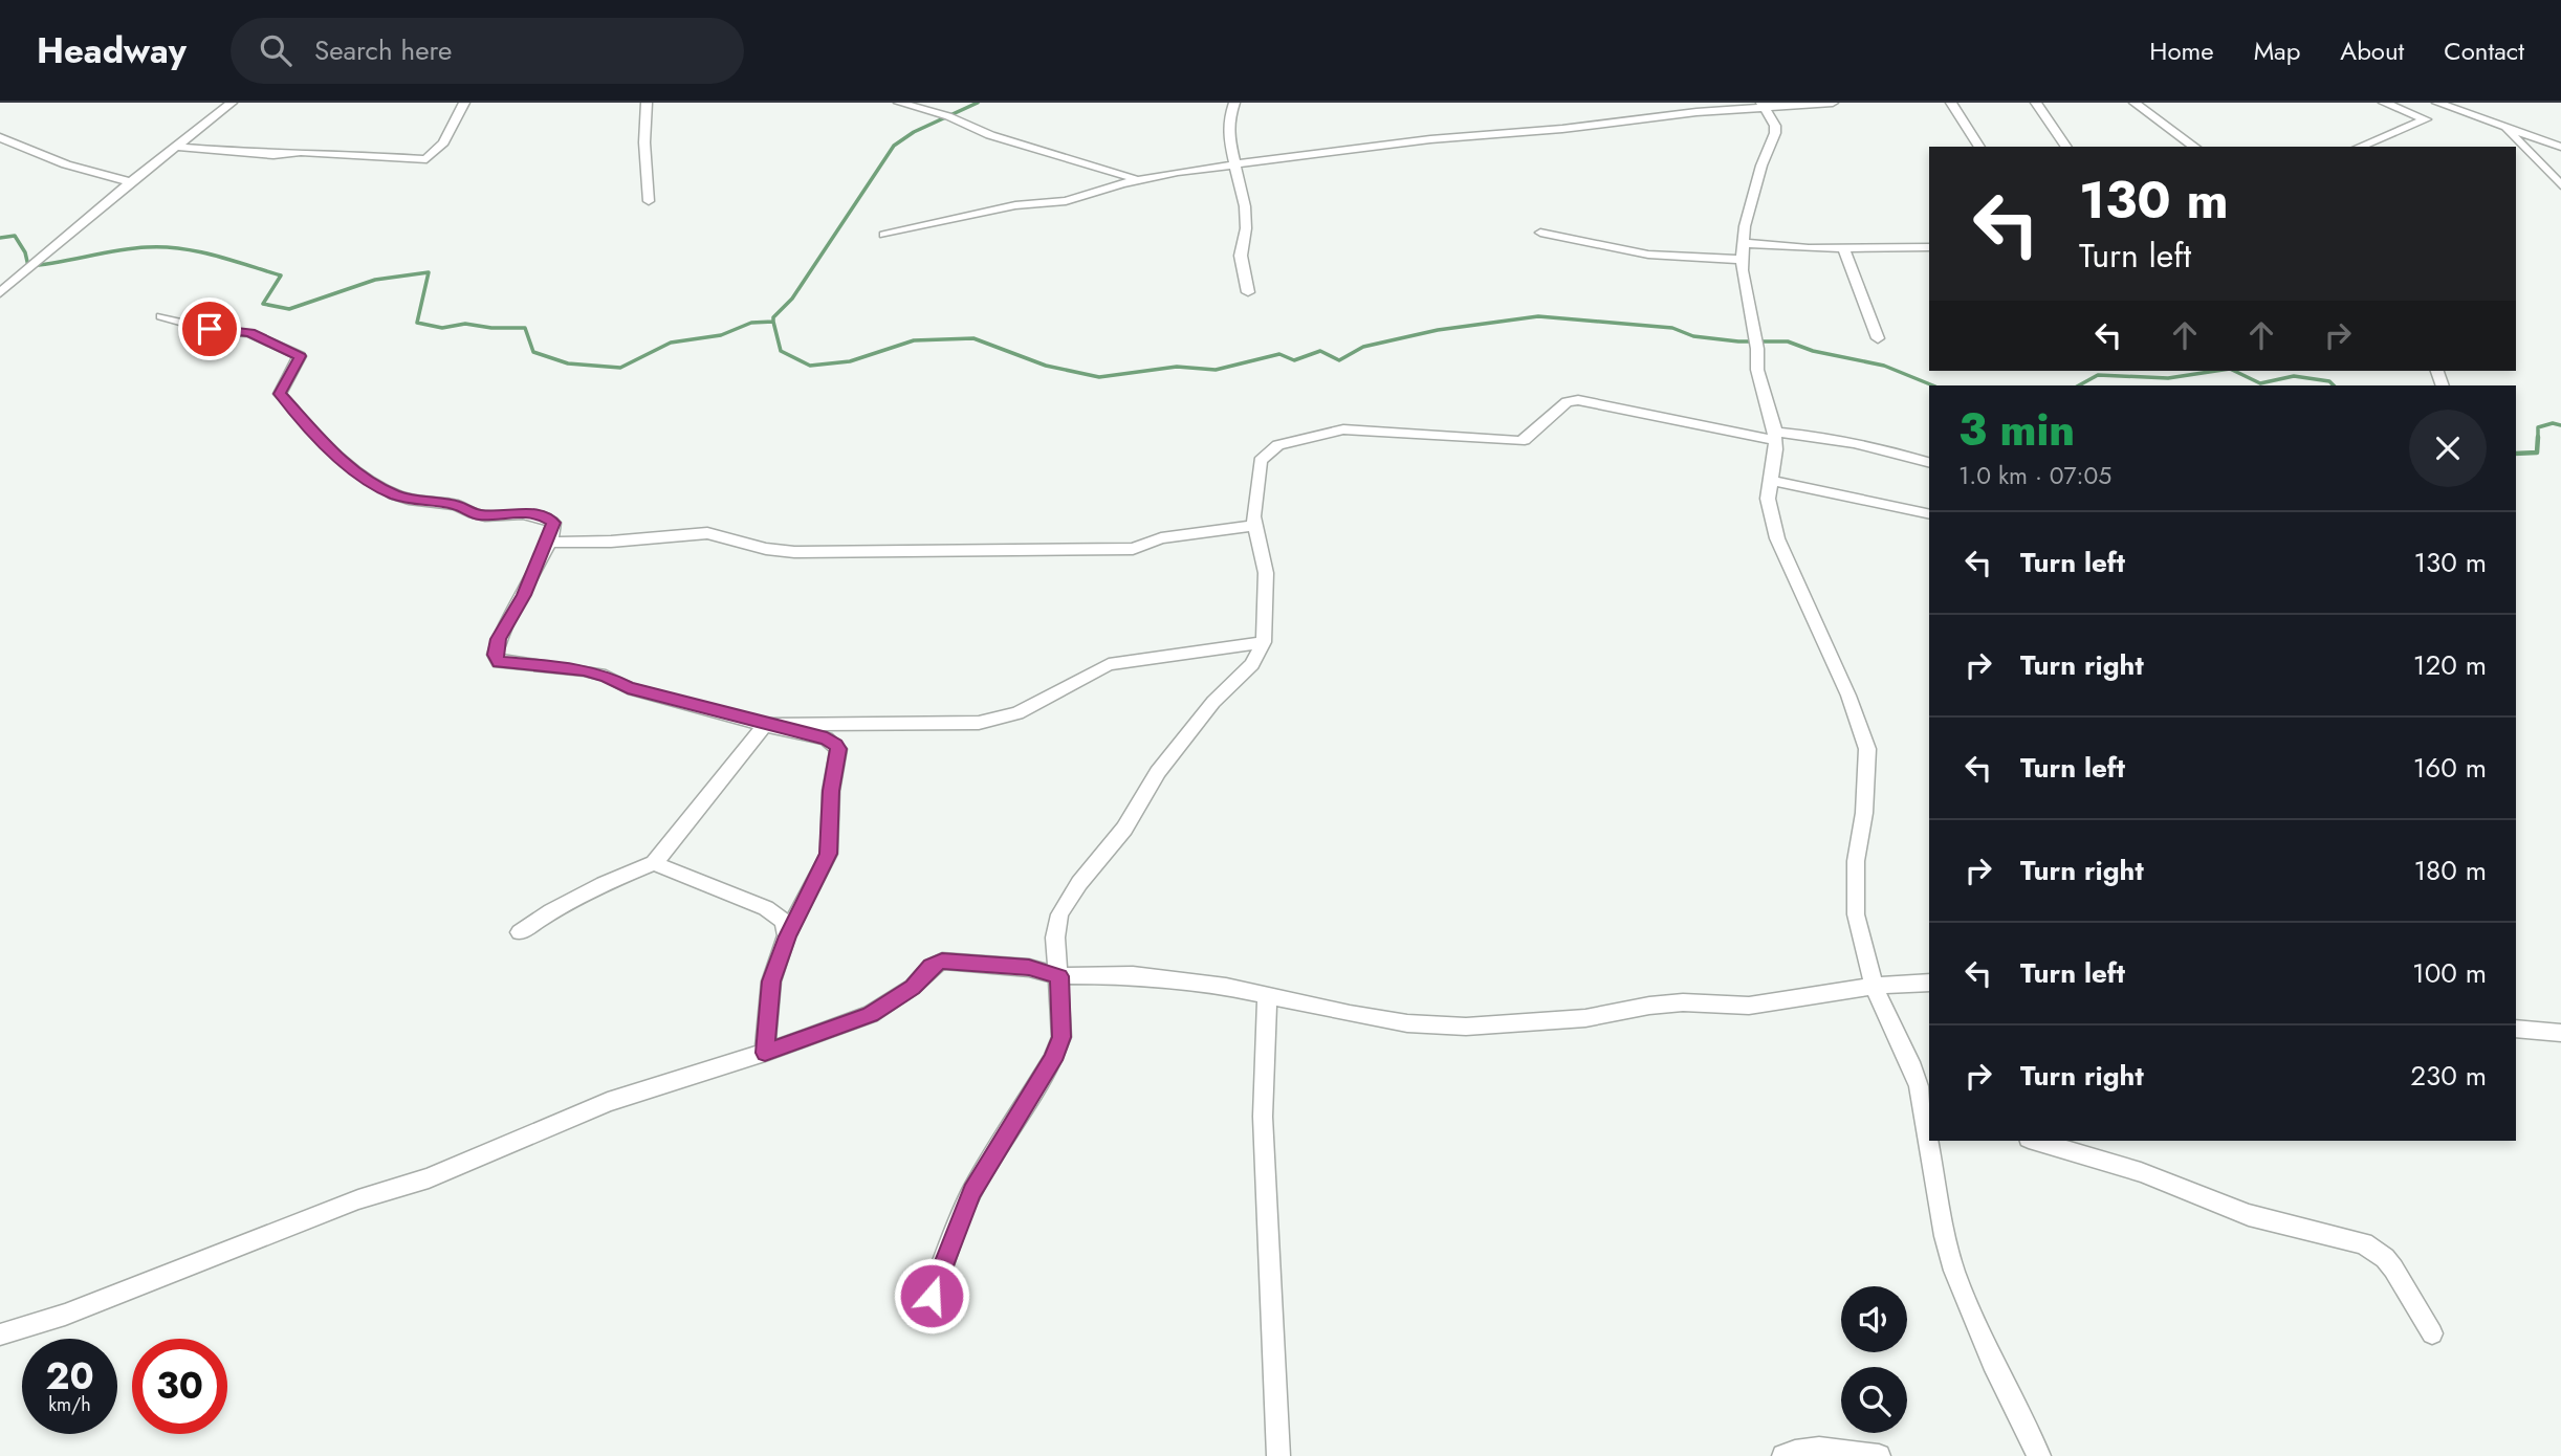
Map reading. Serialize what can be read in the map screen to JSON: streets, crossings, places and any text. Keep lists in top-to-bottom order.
{
  "page": {
    "header": "Headway",
    "search": "Search here",
    "nav": [
      "Home",
      "Map",
      "About",
      "Contact"
    ],
    "turn": ["130 m", "Turn left"],
    "heading": ["3 min", "1.0 km · 07:05"],
    "list": [
      {
        "name": "Turn left",
        "value": "130 m"
      },
      {
        "name": "Turn right",
        "value": "120 m"
      },
      {
        "name": "Turn left",
        "value": "160 m"
      },
      {
        "name": "Turn right",
        "value": "180 m"
      },
      {
        "name": "Turn left",
        "value": "100 m"
      },
      {
        "name": "Turn right",
        "value": "230 m"
      }
    ],
    "speed": "20 km/h",
    "limit": "30"
  }
}
